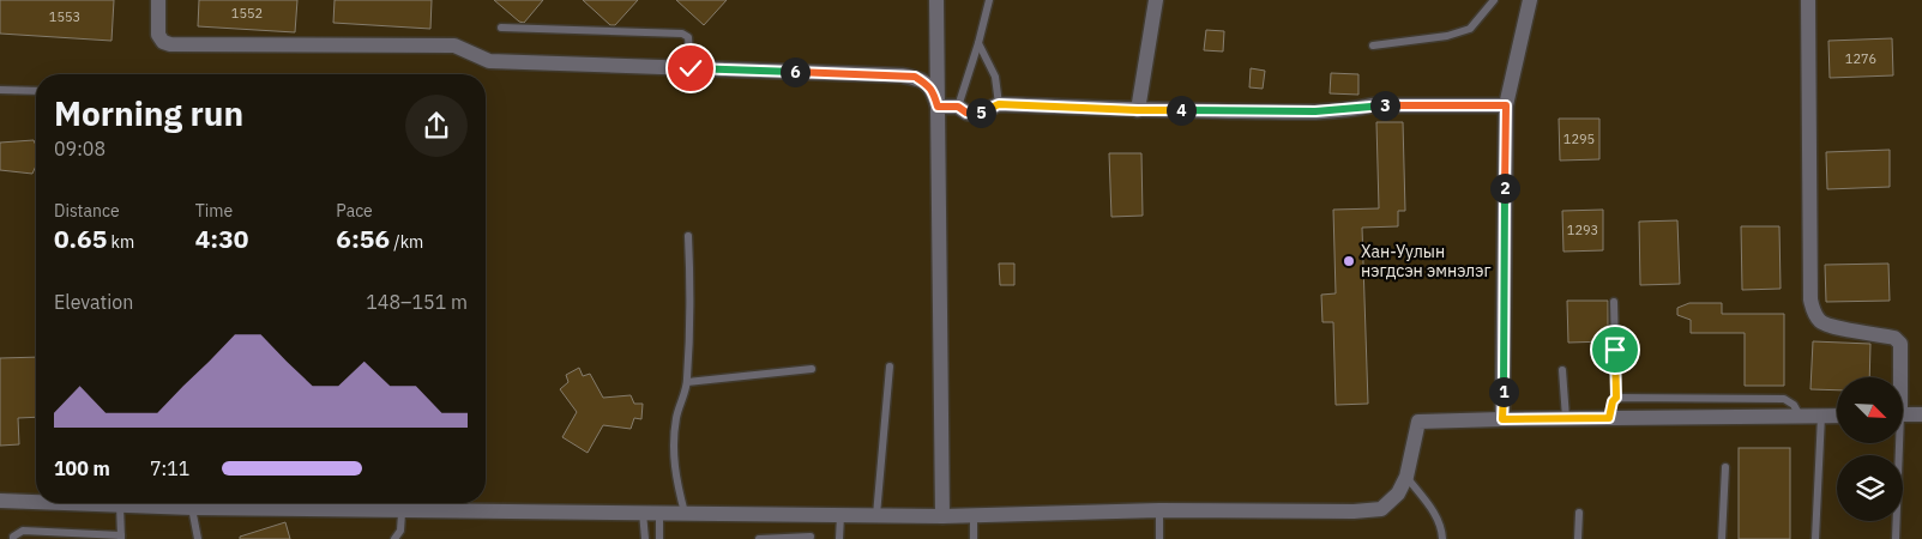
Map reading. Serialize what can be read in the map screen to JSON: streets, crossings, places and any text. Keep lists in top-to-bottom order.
{
  "places": ["Хан-Уулын нэгдсэн эмнэлэг"],
  "house_numbers": [
    "1552",
    "1553",
    "1276",
    "1295",
    "1293"
  ],
  "north": "bottom right",
  "page": {
    "pins": [
      "6",
      "3",
      "4",
      "5",
      "2",
      "1"
    ],
    "heading": ["Morning run", "09:08"],
    "stats": [
      ["Distance", "0.65 km"],
      ["Time", "4:30"],
      ["Pace", "6:56 /km"]
    ],
    "chart": ["Elevation", "148–151 m"],
    "list": [
      {
        "name": "100 m",
        "note": "7:11"
      }
    ]
  }
}
